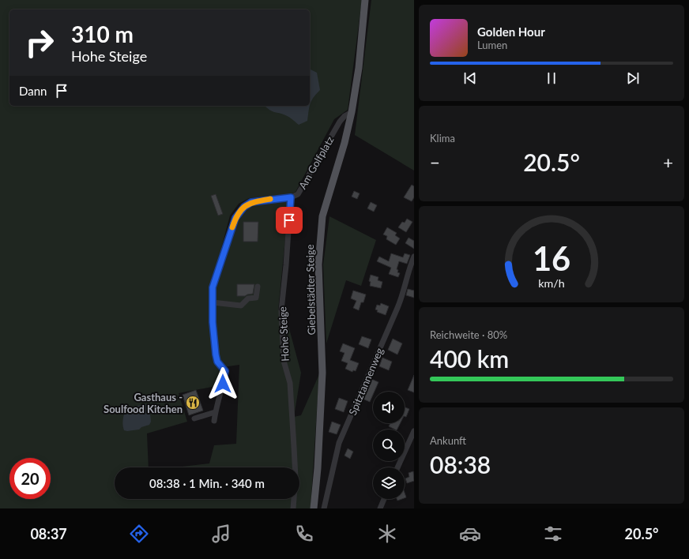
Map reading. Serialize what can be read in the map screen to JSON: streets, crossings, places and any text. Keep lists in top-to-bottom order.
{
  "streets": {
    "main road": ["Giebelstädter Steige"],
    "street": ["Am Golfplatz", "Hohe Steige", "Spitztannenweg"]
  },
  "crossings": [
    ["Am Golfplatz", "Giebelstädter Steige"],
    ["Am Golfplatz", "Hohe Steige"]
  ],
  "places": {
    "restaurant": ["Gasthaus - Soulfood Kitchen"]
  },
  "page": {
    "turn": ["310 m", "Hohe Steige"],
    "song": ["Golden Hour", "Lumen"],
    "then": "Dann",
    "tile": [
      "Klima",
      ["Reichweite · 80%", "400 km"],
      ["Ankunft", "08:38"]
    ],
    "heat": ["−", "20.5°", "+"],
    "limit": "20",
    "trip": "08:38 · 1 Min. · 340 m",
    "tabs": ["08:37", "20.5°"],
    "gauge": ["16", "km/h"]
  }
}
